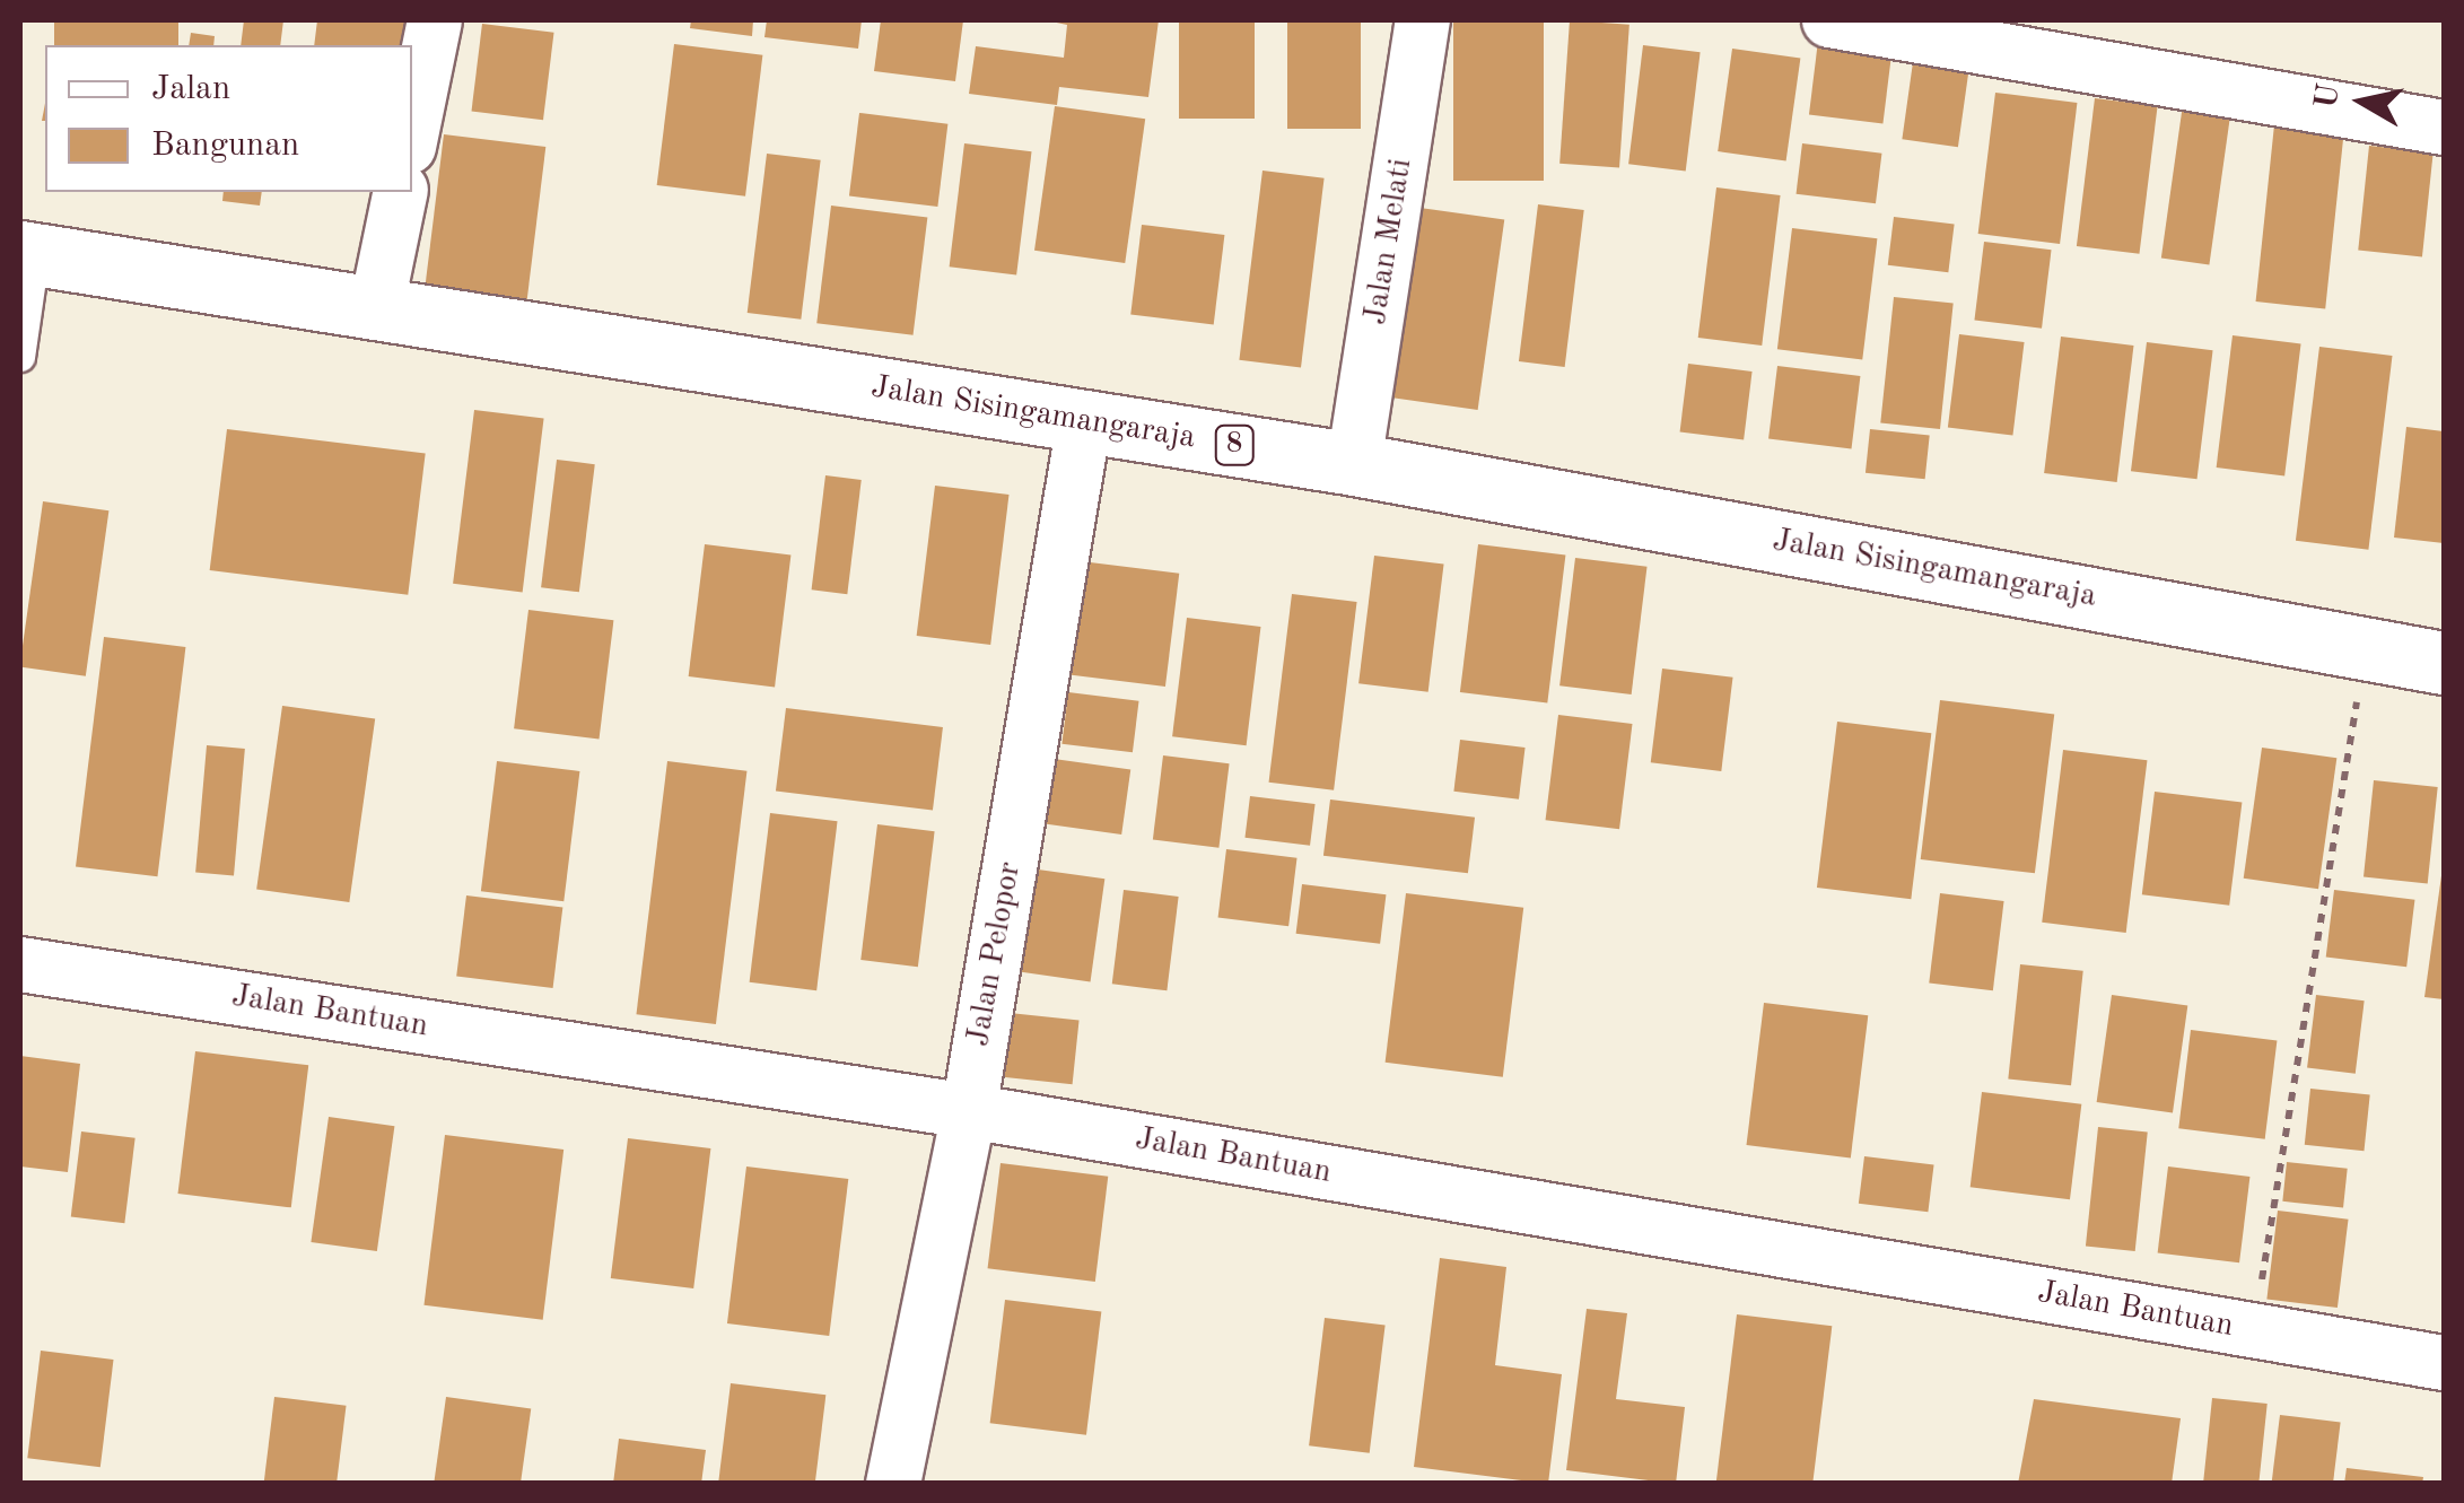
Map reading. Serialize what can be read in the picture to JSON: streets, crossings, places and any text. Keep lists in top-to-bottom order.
{
  "streets": {
    "highway": ["Jalan Sisingamangaraja", "8"],
    "street": ["Jalan Melati", "Jalan Pelopor", "Jalan Bantuan"]
  },
  "crossings": [
    ["Jalan Melati", "Jalan Sisingamangaraja"],
    ["Jalan Sisingamangaraja", "Jalan Pelopor"],
    ["Jalan Pelopor", "Jalan Bantuan"]
  ],
  "legend": ["Jalan", "Bangunan"],
  "north": "left"
}
